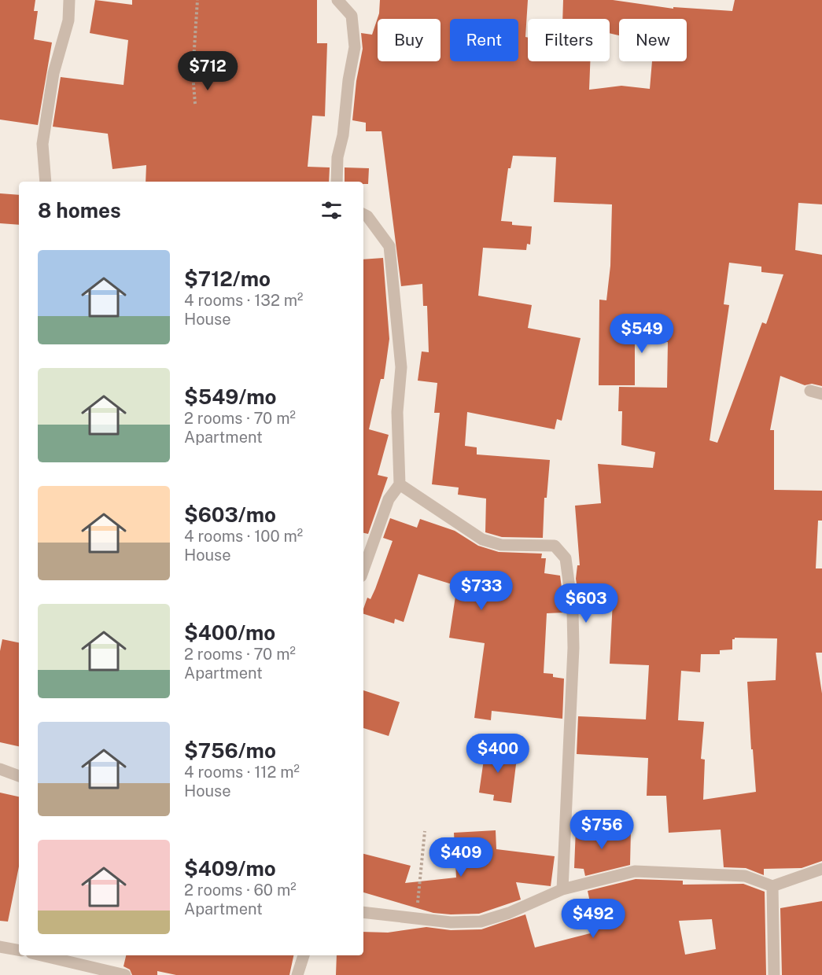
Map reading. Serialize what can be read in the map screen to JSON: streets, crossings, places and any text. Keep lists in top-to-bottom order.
{
  "page": {
    "chip": [
      "Buy",
      "Rent",
      "Filters",
      "New"
    ],
    "price": [
      "$712",
      "$549",
      "$733",
      "$603",
      "$400",
      "$756",
      "$409",
      "$492"
    ],
    "heading": "8 homes",
    "list": [
      {
        "name": "$712/mo",
        "note": "4 rooms · 132 m² · House"
      },
      {
        "name": "$549/mo",
        "note": "2 rooms · 70 m² · Apartment"
      },
      {
        "name": "$603/mo",
        "note": "4 rooms · 100 m² · House"
      },
      {
        "name": "$400/mo",
        "note": "2 rooms · 70 m² · Apartment"
      },
      {
        "name": "$756/mo",
        "note": "4 rooms · 112 m² · House"
      },
      {
        "name": "$409/mo",
        "note": "2 rooms · 60 m² · Apartment"
      }
    ]
  }
}
